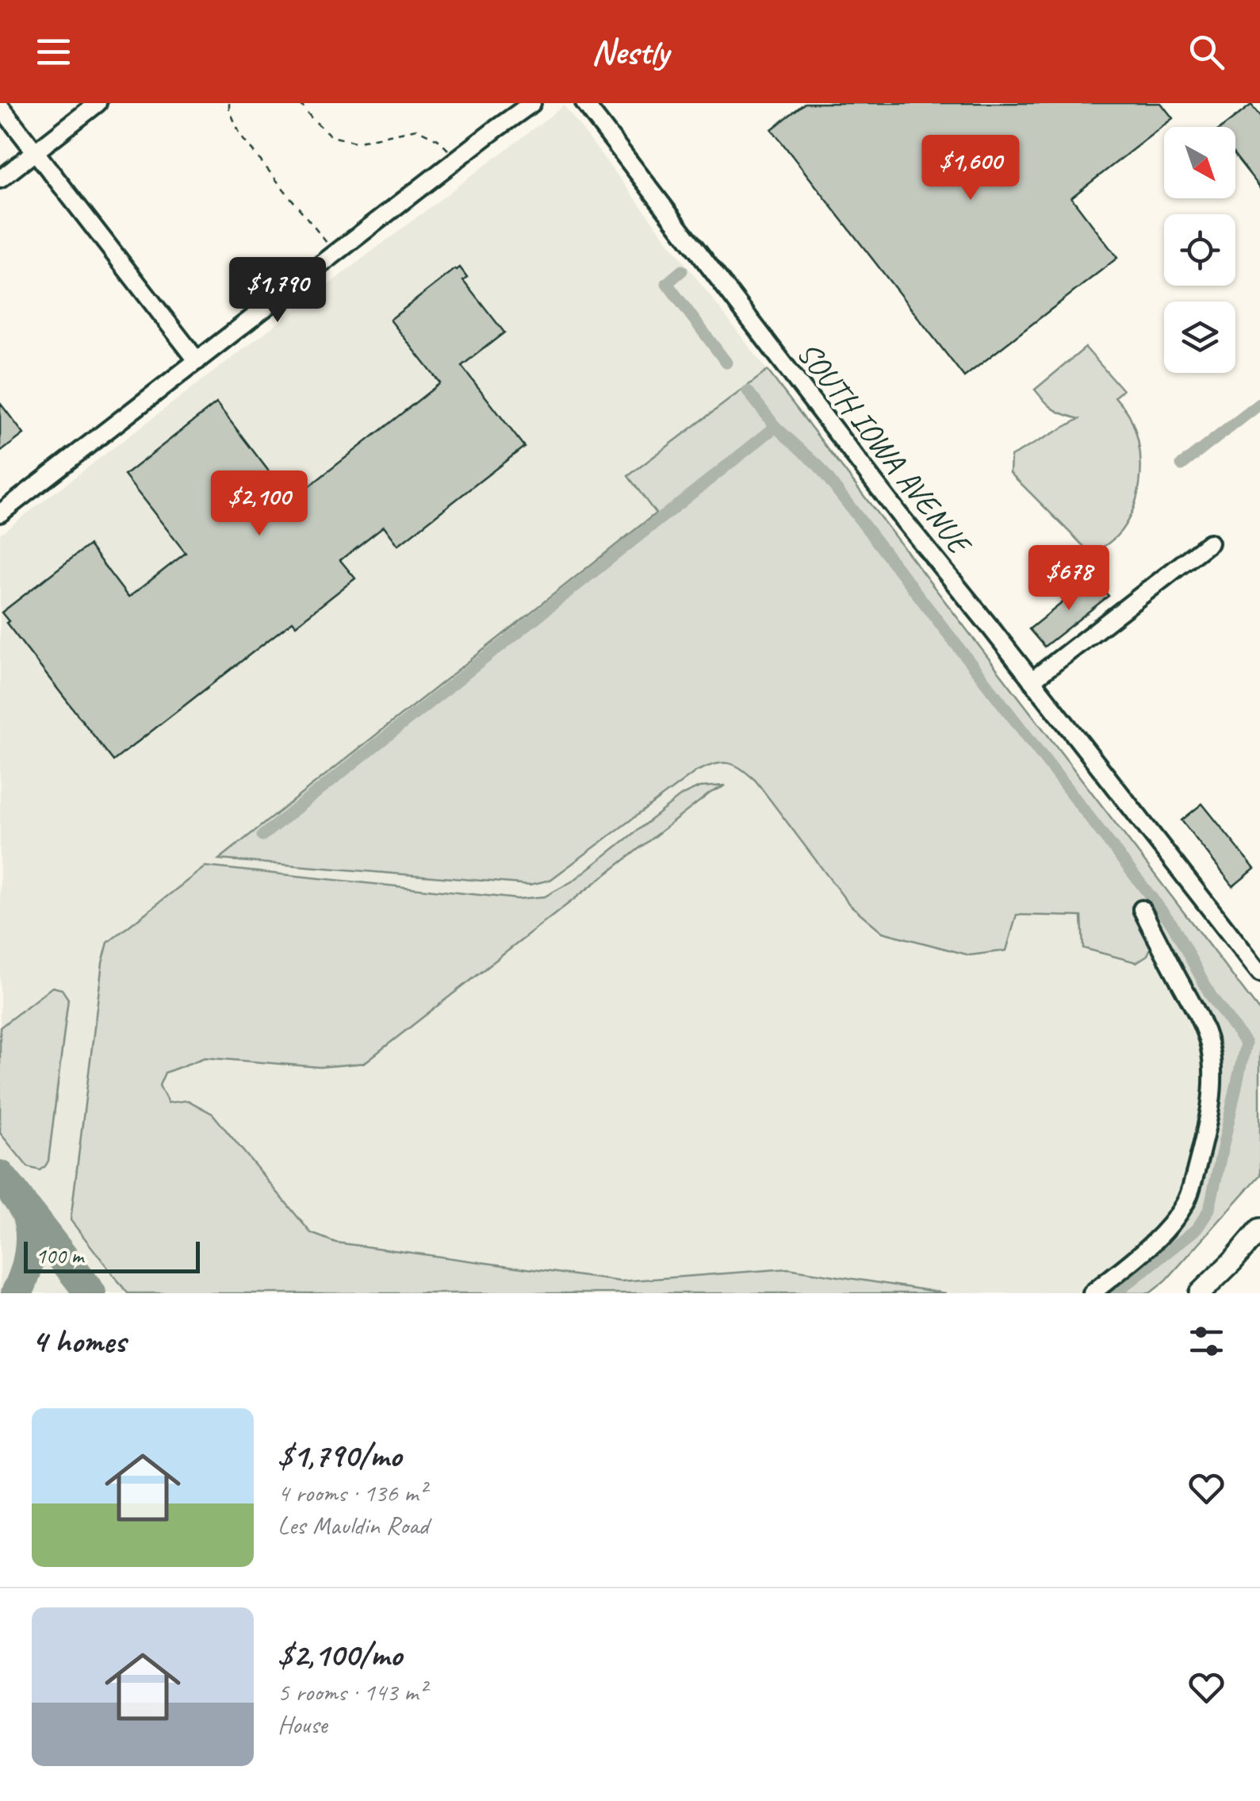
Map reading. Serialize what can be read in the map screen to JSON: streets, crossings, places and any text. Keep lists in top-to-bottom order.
{
  "streets": {
    "street": ["SOUTH IOWA AVENUE"]
  },
  "scale_bar": "100 m",
  "north": "bottom right",
  "page": {
    "header": "Nestly",
    "price": [
      "$1,600",
      "$1,790",
      "$2,100",
      "$678"
    ],
    "scale": "100 m",
    "heading": "4 homes",
    "list": [
      {
        "name": "$1,790/mo",
        "note": "4 rooms · 136 m² · Les Mauldin Road"
      },
      {
        "name": "$2,100/mo",
        "note": "5 rooms · 143 m² · House"
      }
    ]
  }
}
